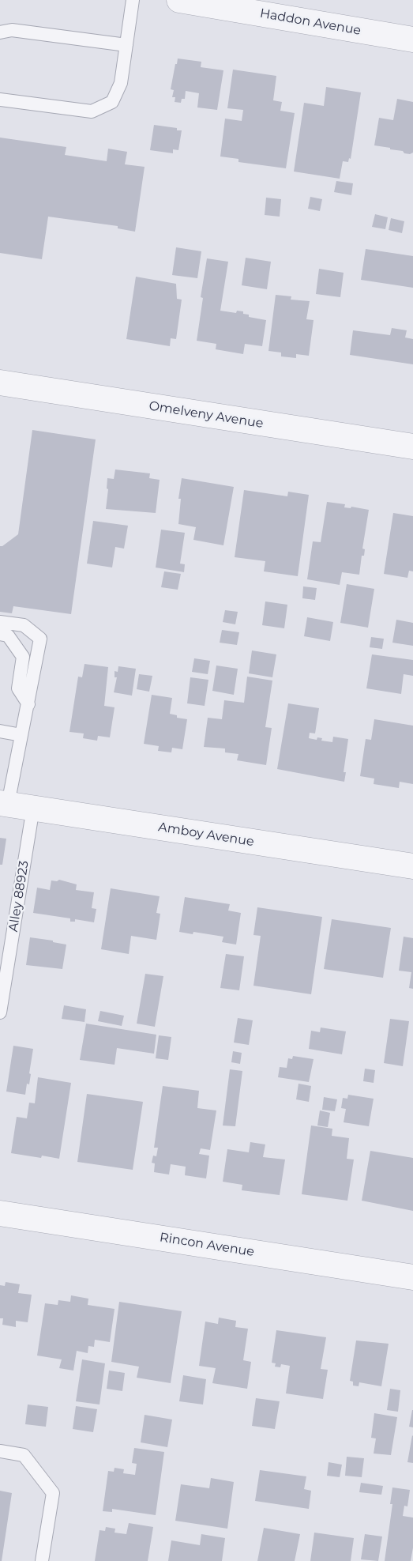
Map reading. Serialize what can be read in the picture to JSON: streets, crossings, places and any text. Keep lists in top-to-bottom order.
{
  "streets": {
    "street": [
      "Haddon Avenue",
      "Omelveny Avenue",
      "Amboy Avenue",
      "Rincon Avenue"
    ],
    "lane": ["Alley 88923"]
  },
  "crossings": [
    ["Amboy Avenue", "Alley 88923"]
  ]
}
